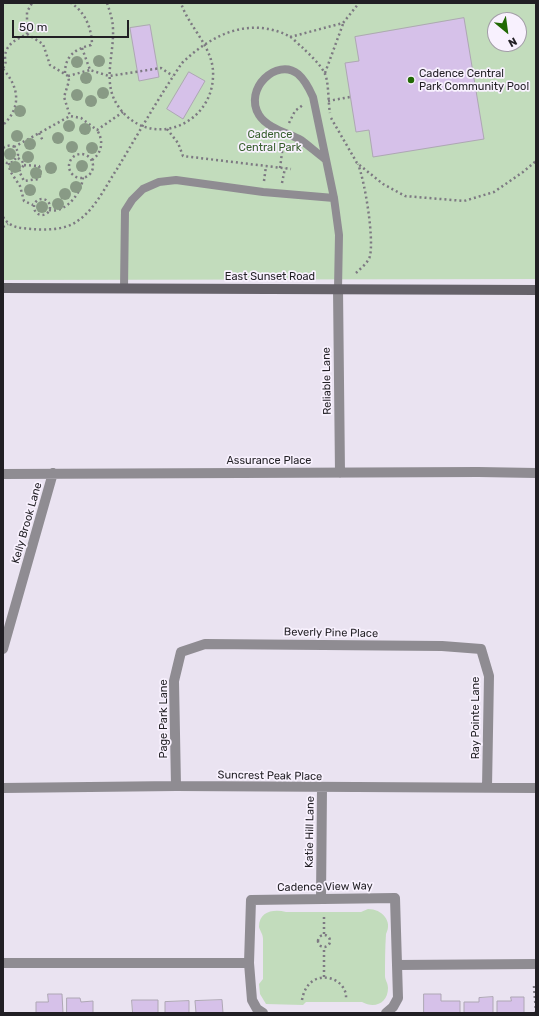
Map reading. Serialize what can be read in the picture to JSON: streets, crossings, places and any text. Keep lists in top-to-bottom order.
{
  "streets": {
    "main road": ["East Sunset Road"],
    "street": [
      "Reliable Lane",
      "Assurance Place",
      "Kelly Brook Lane",
      "Beverly Pine Place",
      "Ray Pointe Lane",
      "Page Park Lane",
      "Suncrest Peak Place",
      "Katie Hill Lane",
      "Cadence View Way"
    ]
  },
  "crossings": [
    ["East Sunset Road", "Reliable Lane"],
    ["Reliable Lane", "Assurance Place"],
    ["Assurance Place", "Kelly Brook Lane"],
    ["Beverly Pine Place", "Ray Pointe Lane"],
    ["Beverly Pine Place", "Page Park Lane"],
    ["Ray Pointe Lane", "Suncrest Peak Place"],
    ["Page Park Lane", "Suncrest Peak Place"],
    ["Suncrest Peak Place", "Katie Hill Lane"],
    ["Katie Hill Lane", "Cadence View Way"]
  ],
  "parks": ["Cadence Central Park"],
  "places": ["Cadence Central Park Community Pool"],
  "scale_bar": "50 m",
  "north": "bottom right"
}
